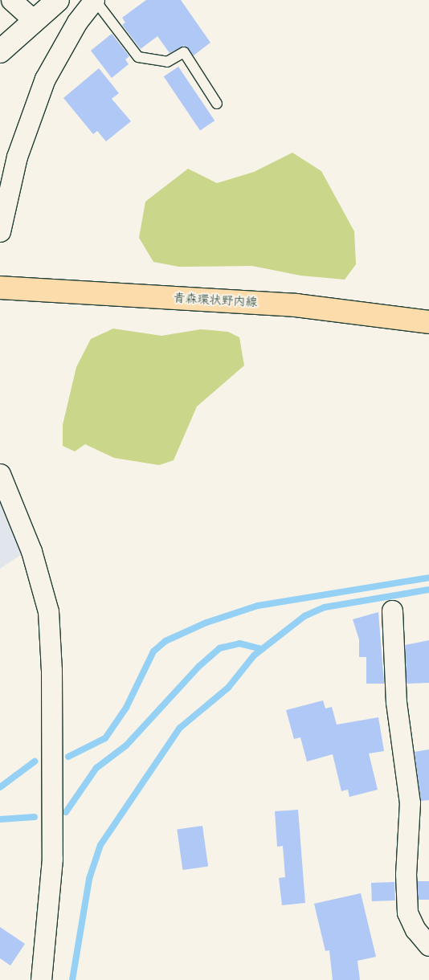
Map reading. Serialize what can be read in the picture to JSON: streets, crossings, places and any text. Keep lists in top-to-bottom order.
{
  "streets": {
    "main road": ["青森環状野内線"]
  }
}
